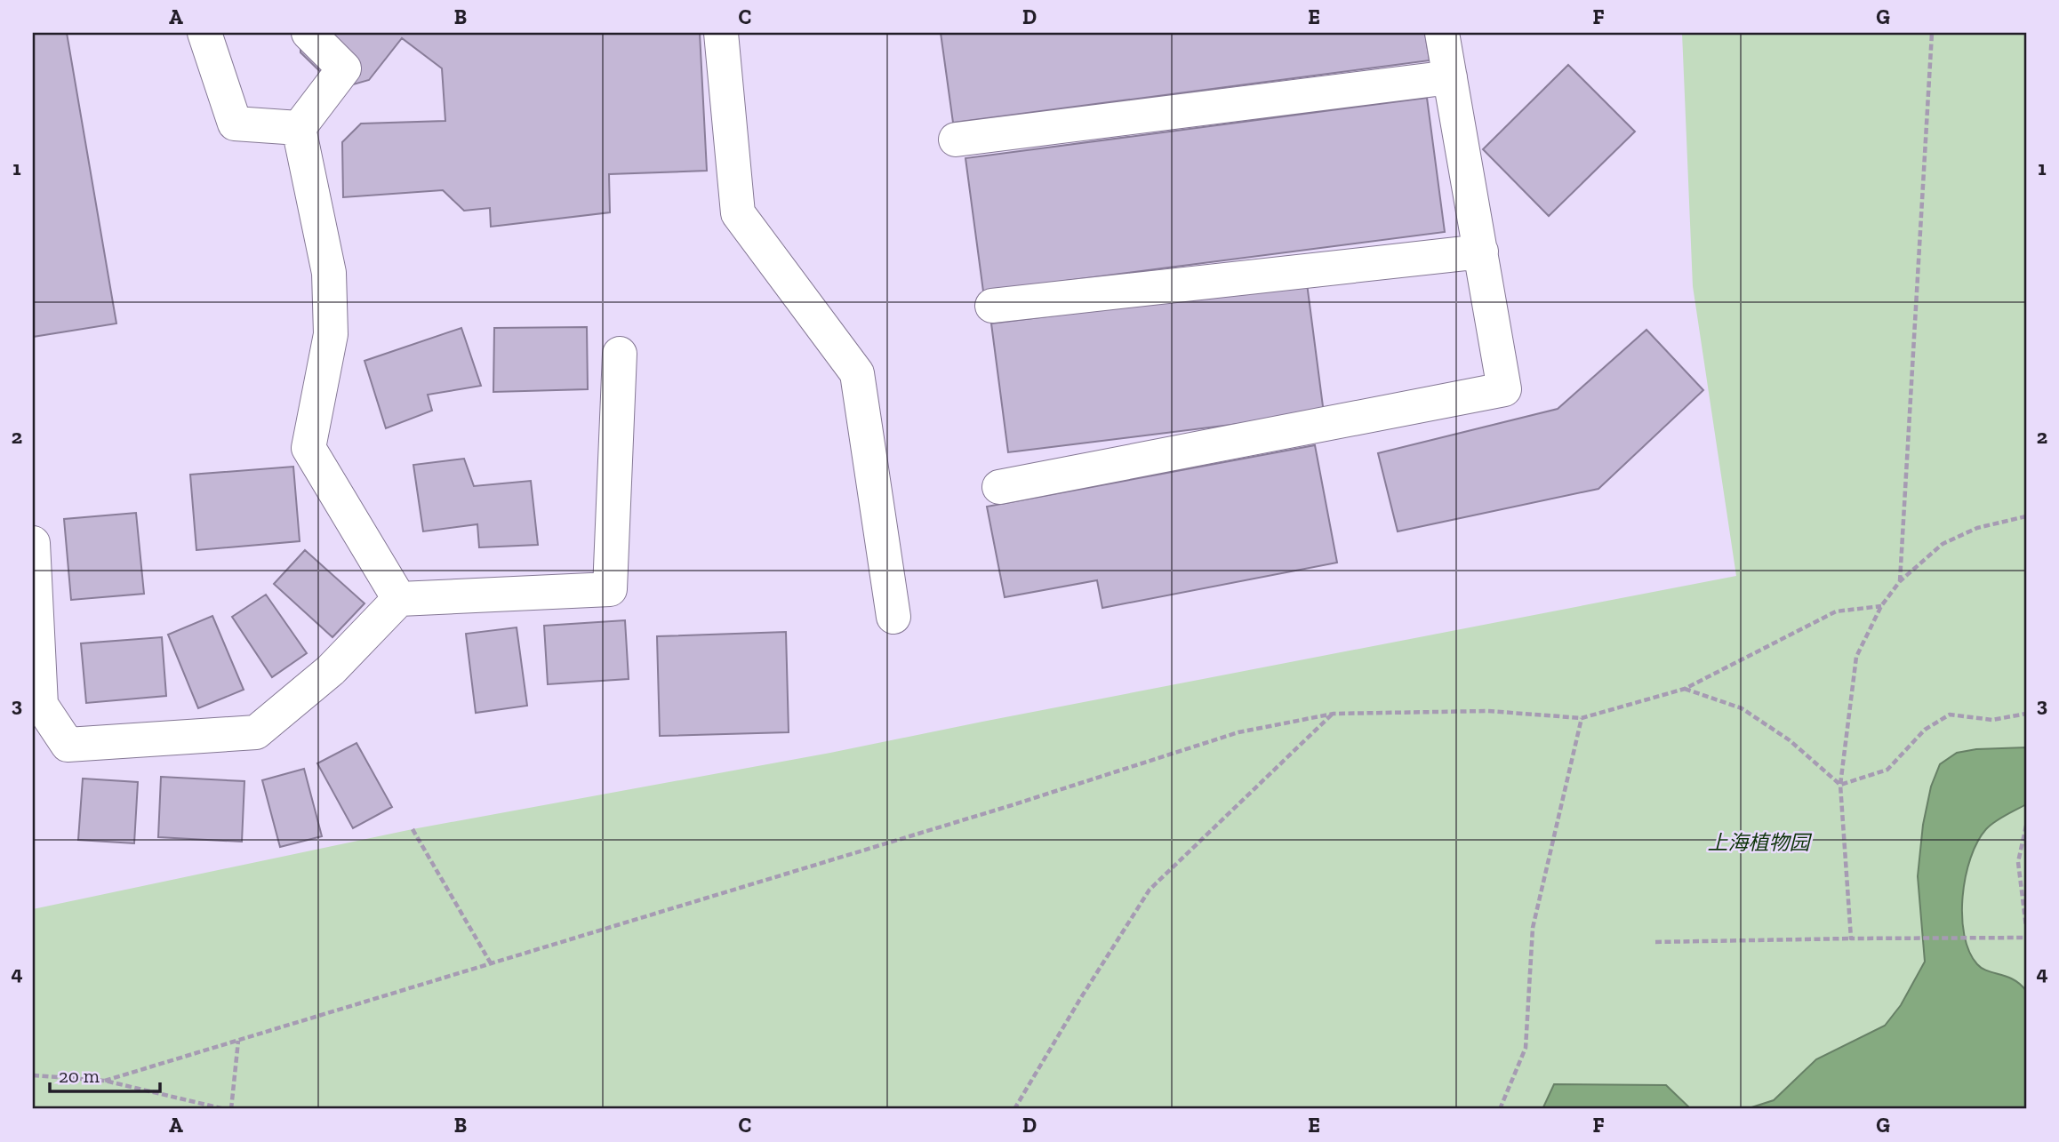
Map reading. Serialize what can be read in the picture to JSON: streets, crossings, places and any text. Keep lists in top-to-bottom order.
{
  "parks": ["上海植物园"],
  "scale_bar": "20 m",
  "grid": {
    "columns": [
      "A",
      "B",
      "C",
      "D",
      "E",
      "F",
      "G"
    ],
    "rows": [
      "1",
      "2",
      "3",
      "4"
    ]
  }
}
